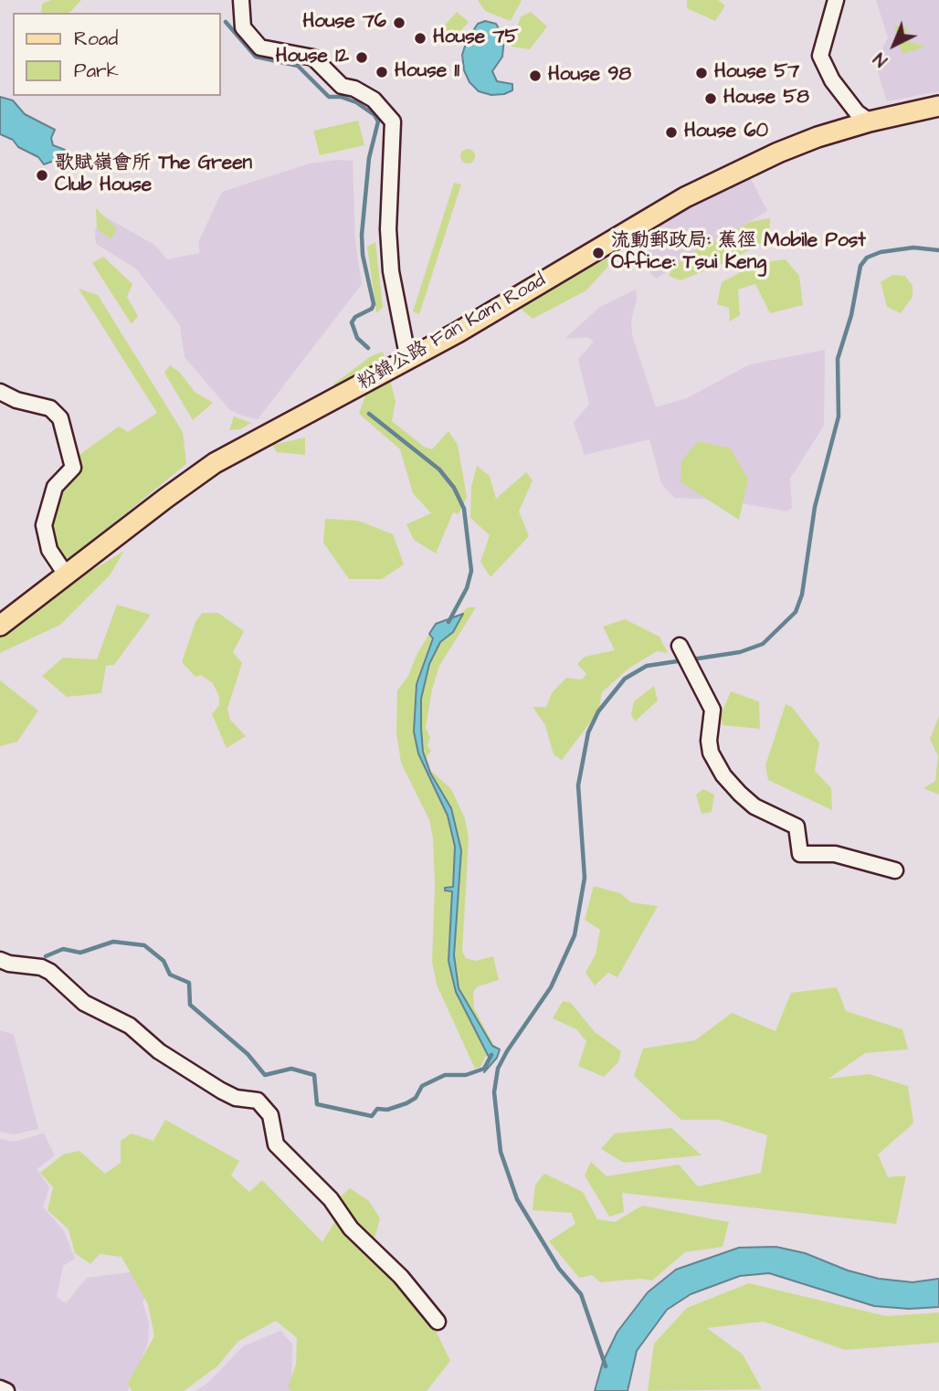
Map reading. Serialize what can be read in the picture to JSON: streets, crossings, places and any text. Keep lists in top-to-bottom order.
{
  "streets": {
    "main road": ["粉錦公路 Fan Kam Road"]
  },
  "places": [
    "House 76",
    "House 75",
    "House 12",
    "House 11",
    "House 57",
    "House 98",
    "House 58",
    "House 60",
    "歌賦嶺會所 The Green Club House",
    "流動郵政局: 蕉徑 Mobile Post Office: Tsui Keng"
  ],
  "legend": ["Road", "Park"],
  "north": "bottom left"
}
